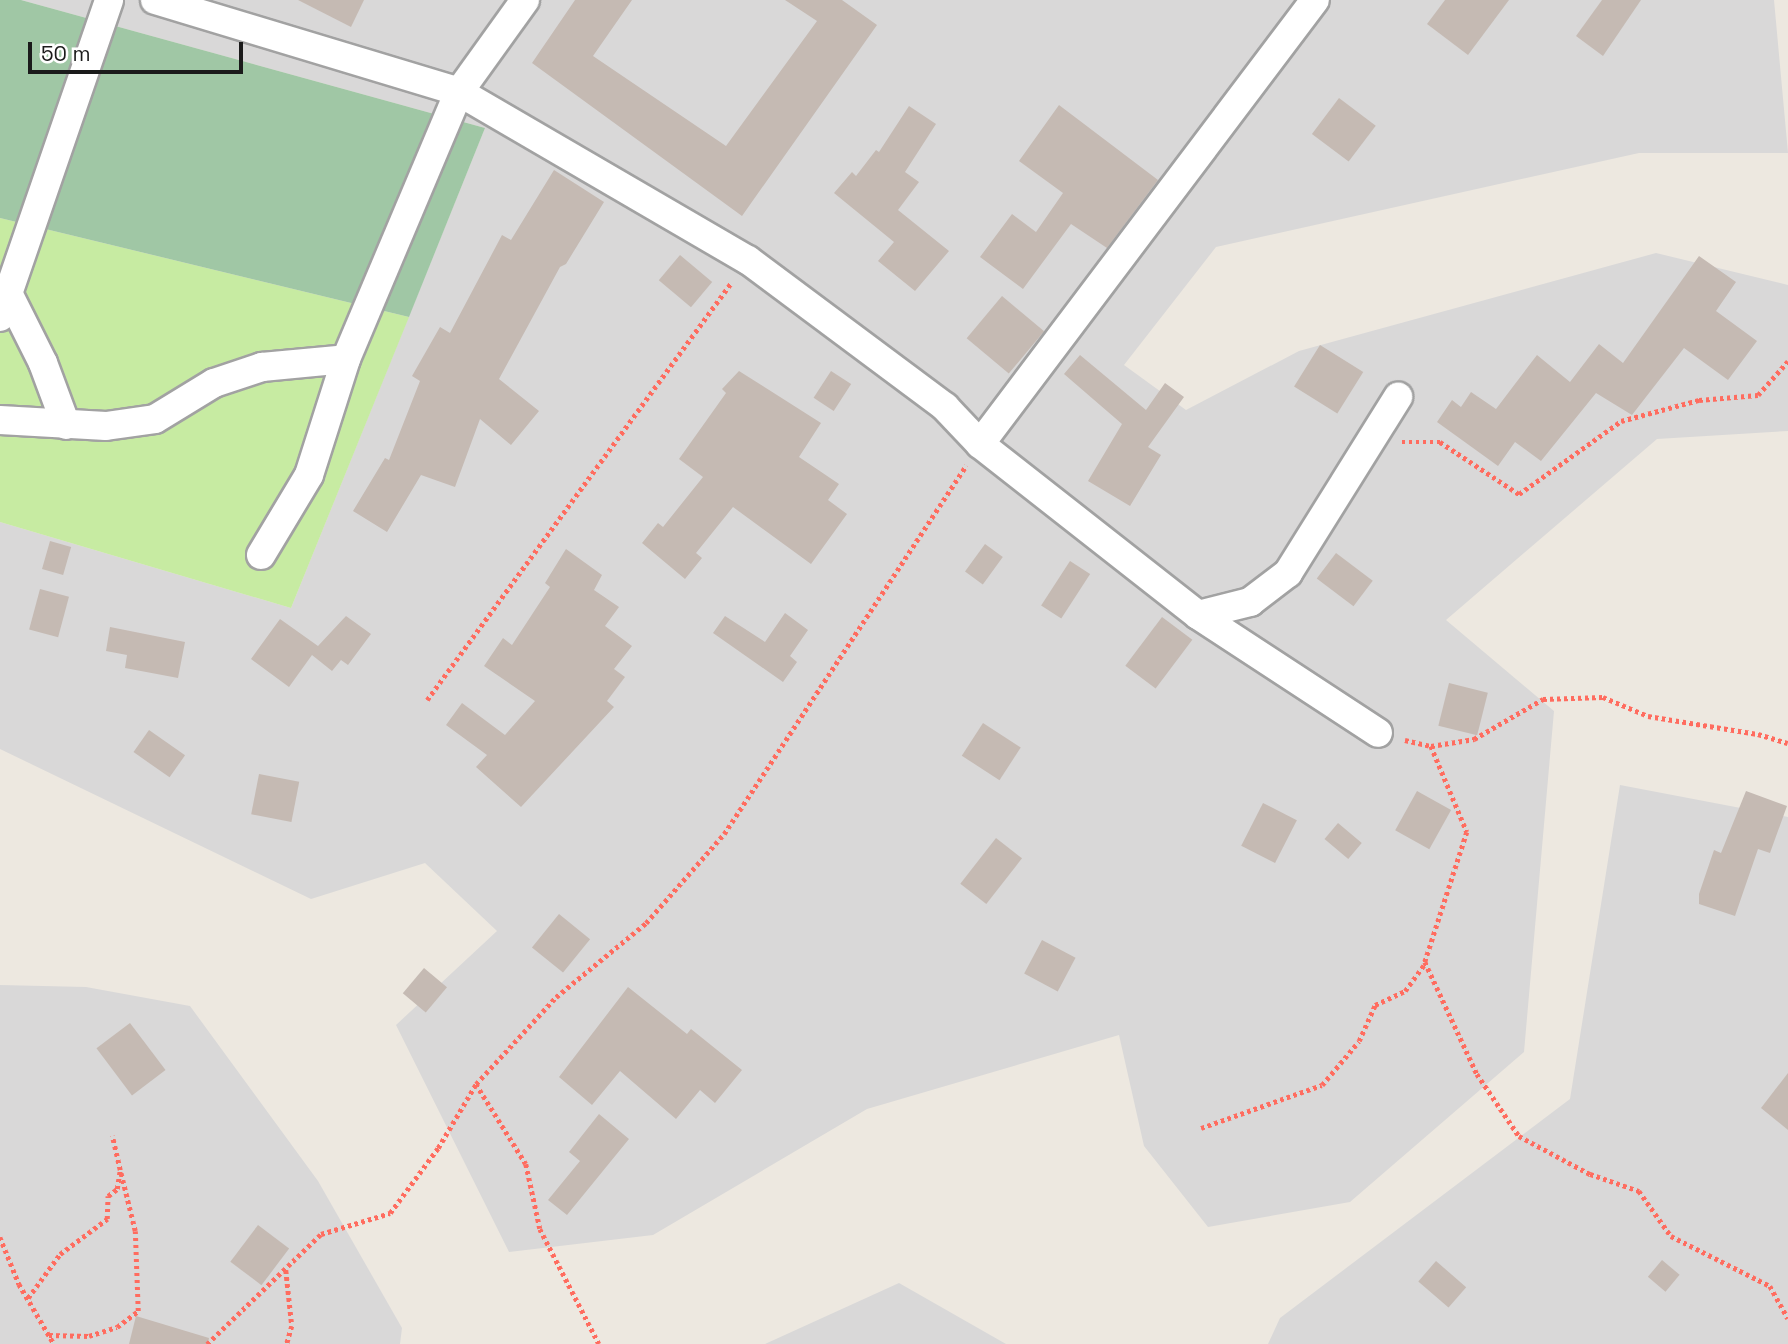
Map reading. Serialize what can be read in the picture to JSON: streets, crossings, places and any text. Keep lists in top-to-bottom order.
{
  "scale_bar": "50 m"
}
